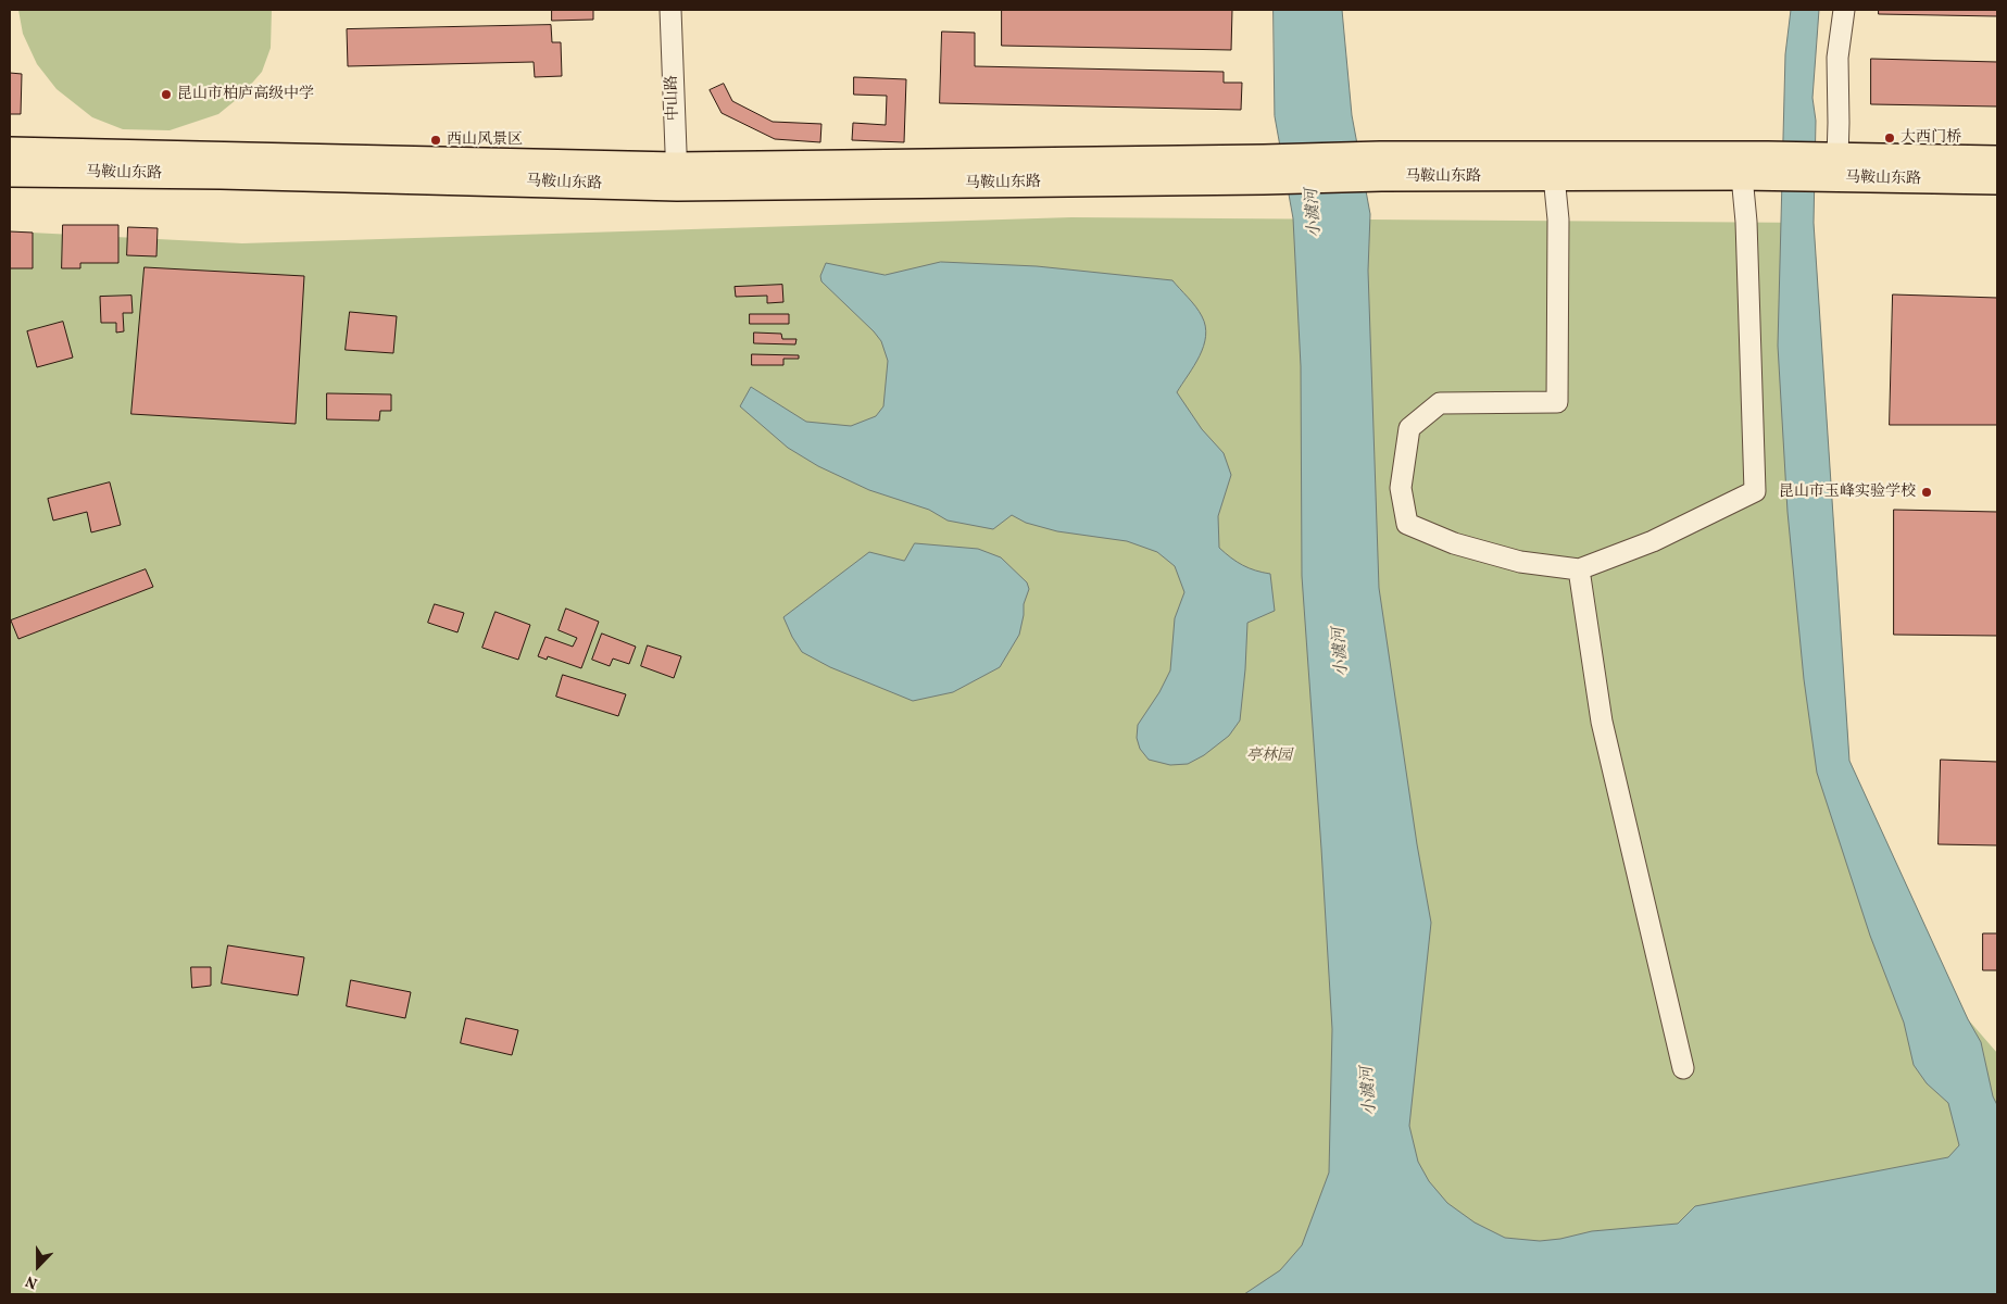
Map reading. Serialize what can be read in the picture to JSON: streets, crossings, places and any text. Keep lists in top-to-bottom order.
{
  "streets": {
    "main road": ["马鞍山东路"],
    "street": ["中山路"]
  },
  "crossings": [
    ["中山路", "马鞍山东路"]
  ],
  "water": ["小澞河"],
  "parks": ["亭林园"],
  "places": [
    "昆山市柏庐高级中学",
    "大西门桥",
    "西山风景区",
    "昆山市玉峰实验学校"
  ],
  "north": "bottom"
}
